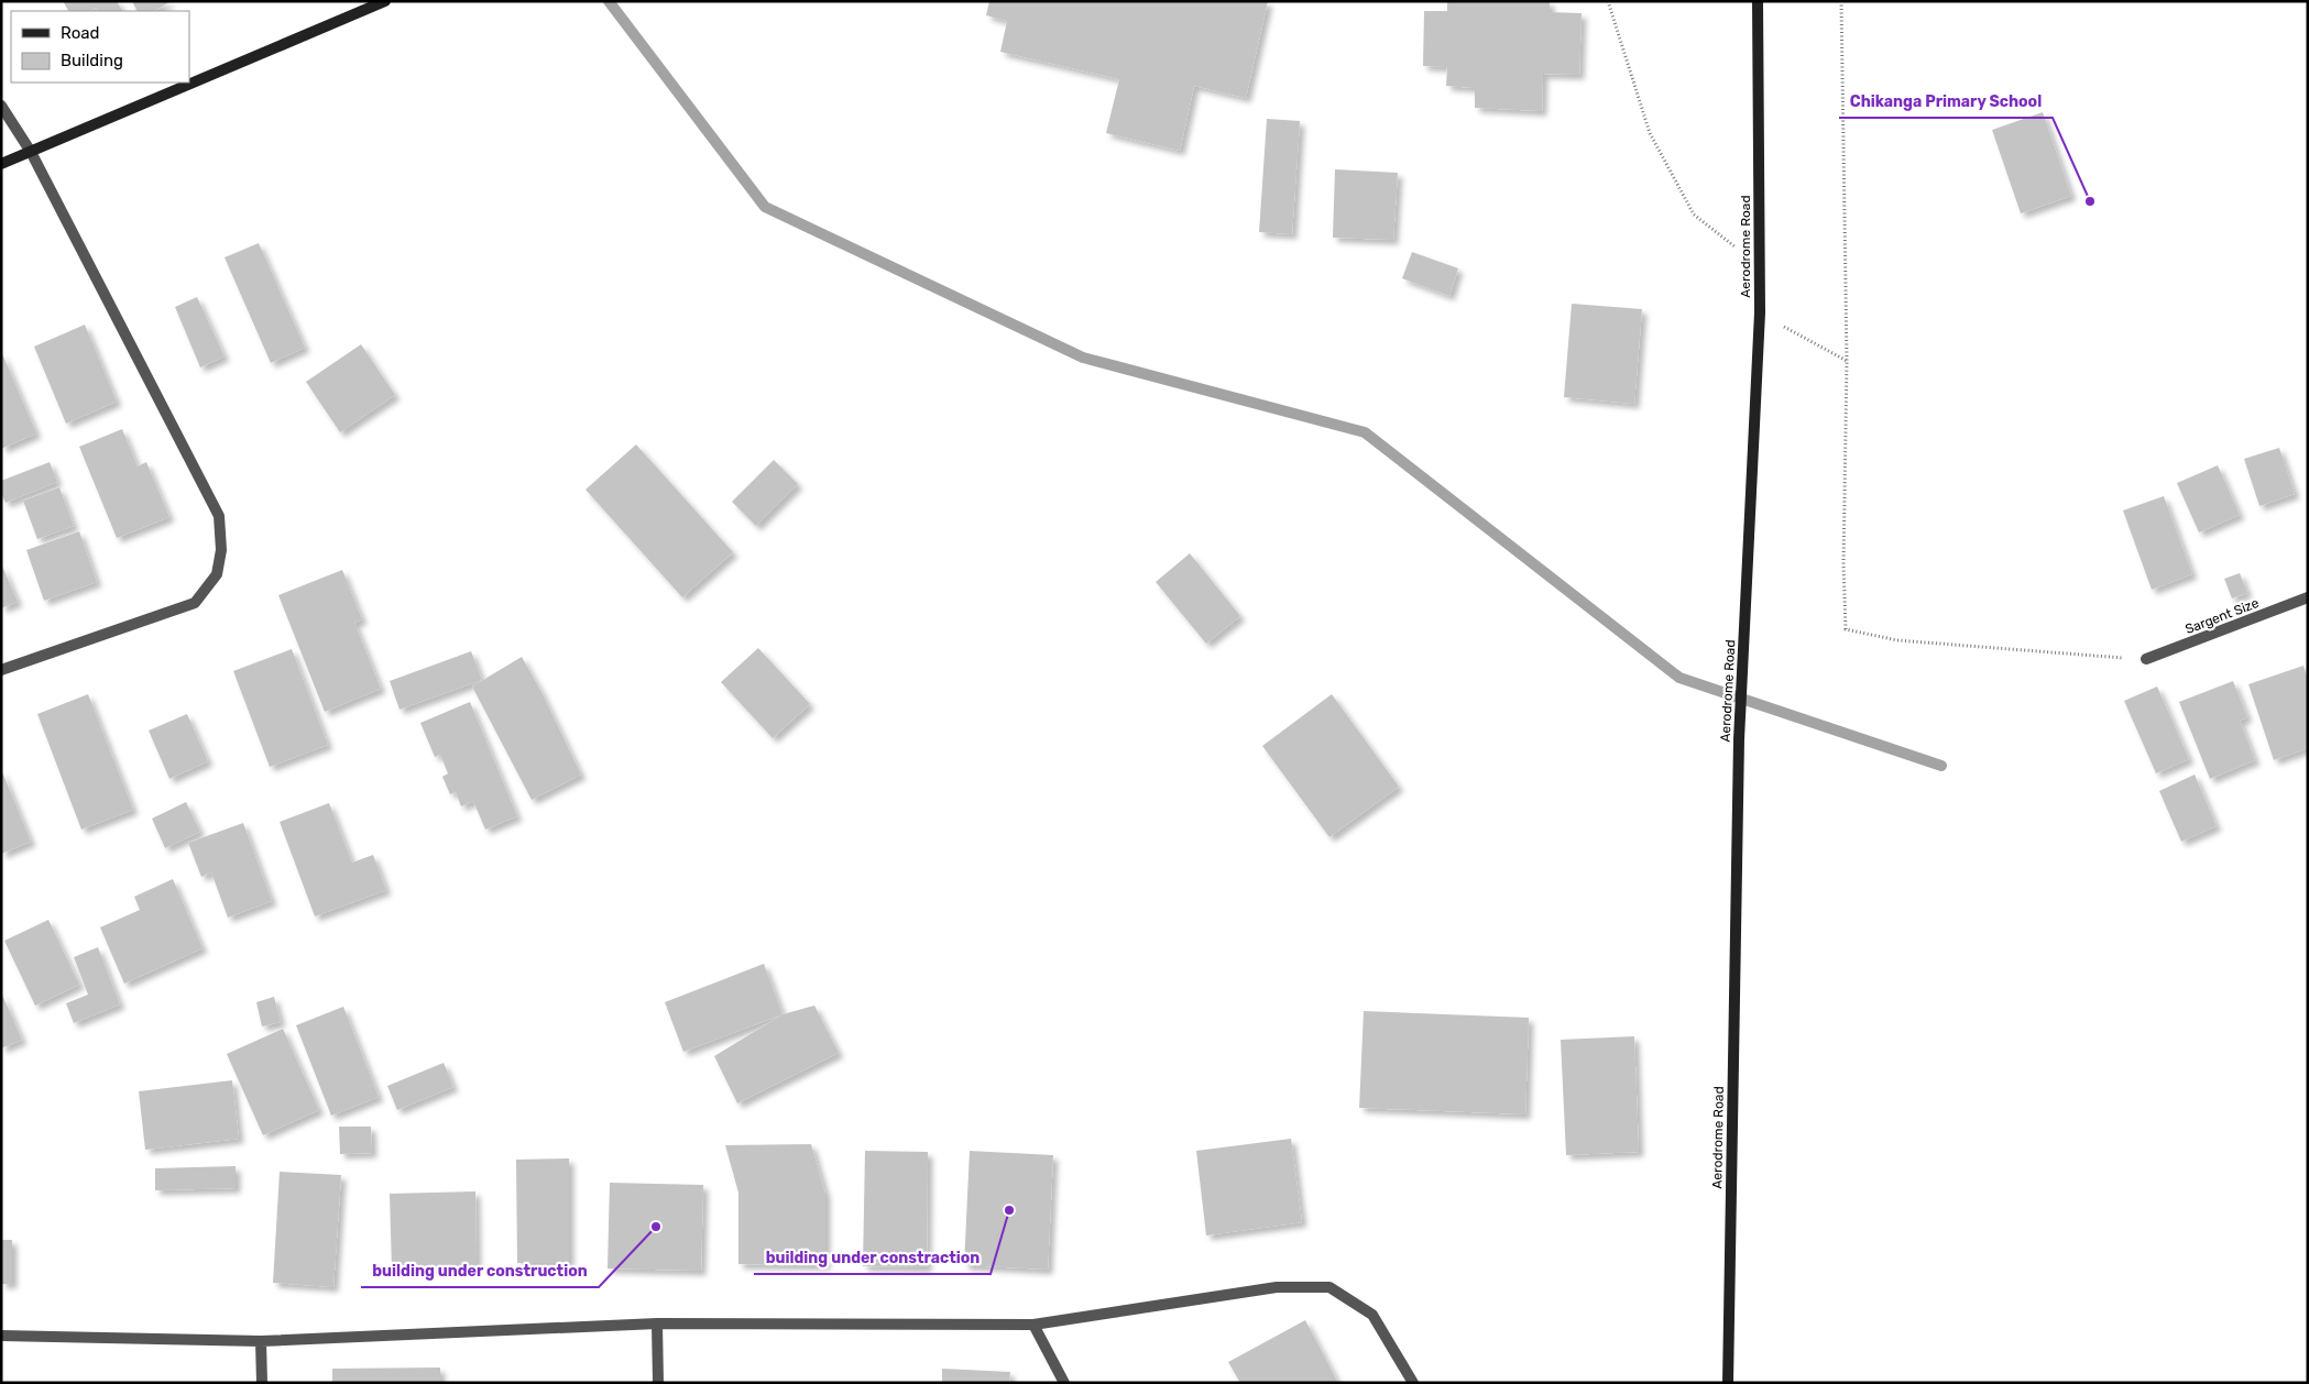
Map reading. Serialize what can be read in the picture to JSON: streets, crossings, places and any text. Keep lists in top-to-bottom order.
{
  "streets": {
    "street": ["Aerodrome Road", "Sargent Size"]
  },
  "places": ["Chikanga Primary School", "building under constraction", "building under construction"],
  "legend": ["Road", "Building"]
}
